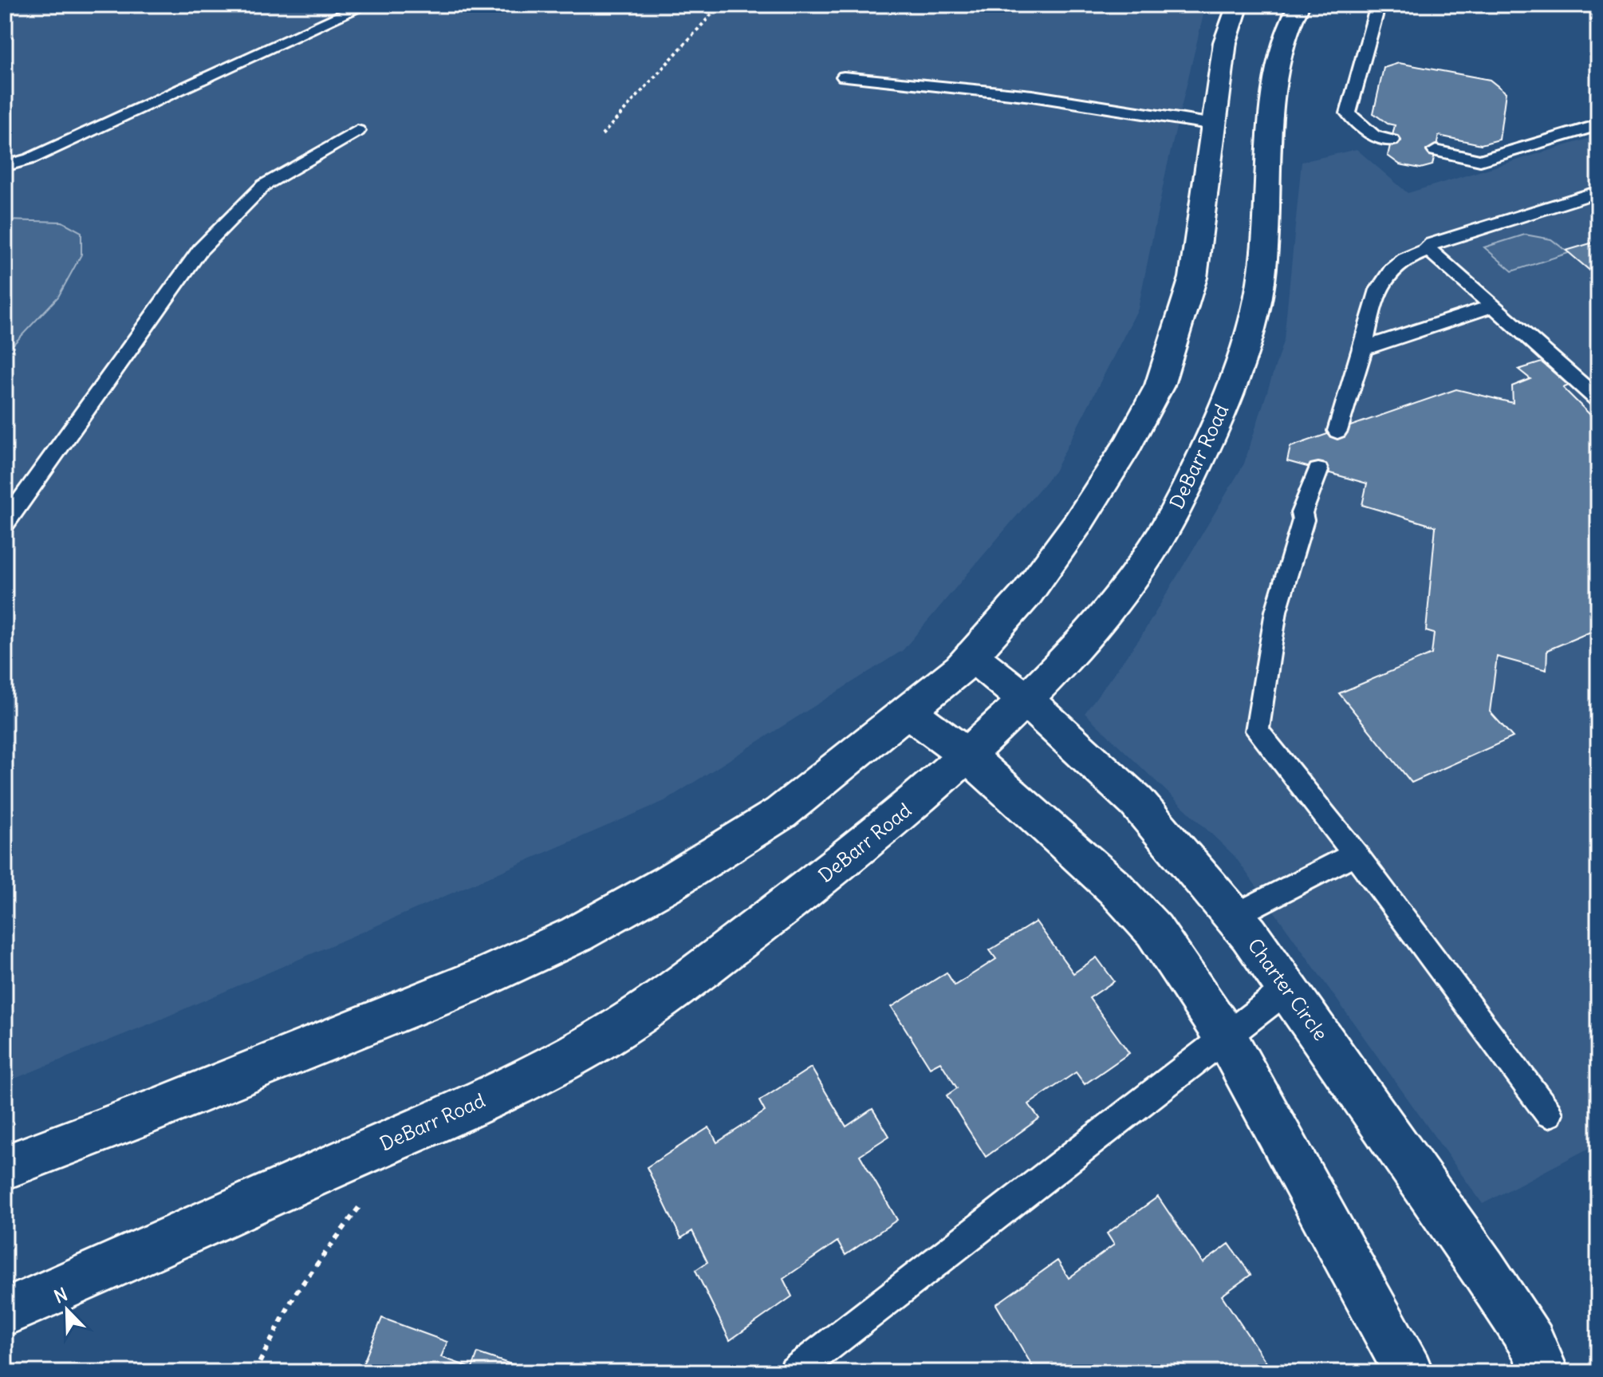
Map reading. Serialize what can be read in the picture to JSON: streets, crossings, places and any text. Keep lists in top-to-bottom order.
{
  "streets": {
    "main road": ["DeBarr Road", "Charter Circle"]
  },
  "crossings": [
    ["DeBarr Road", "Charter Circle"]
  ],
  "north": "top left"
}
